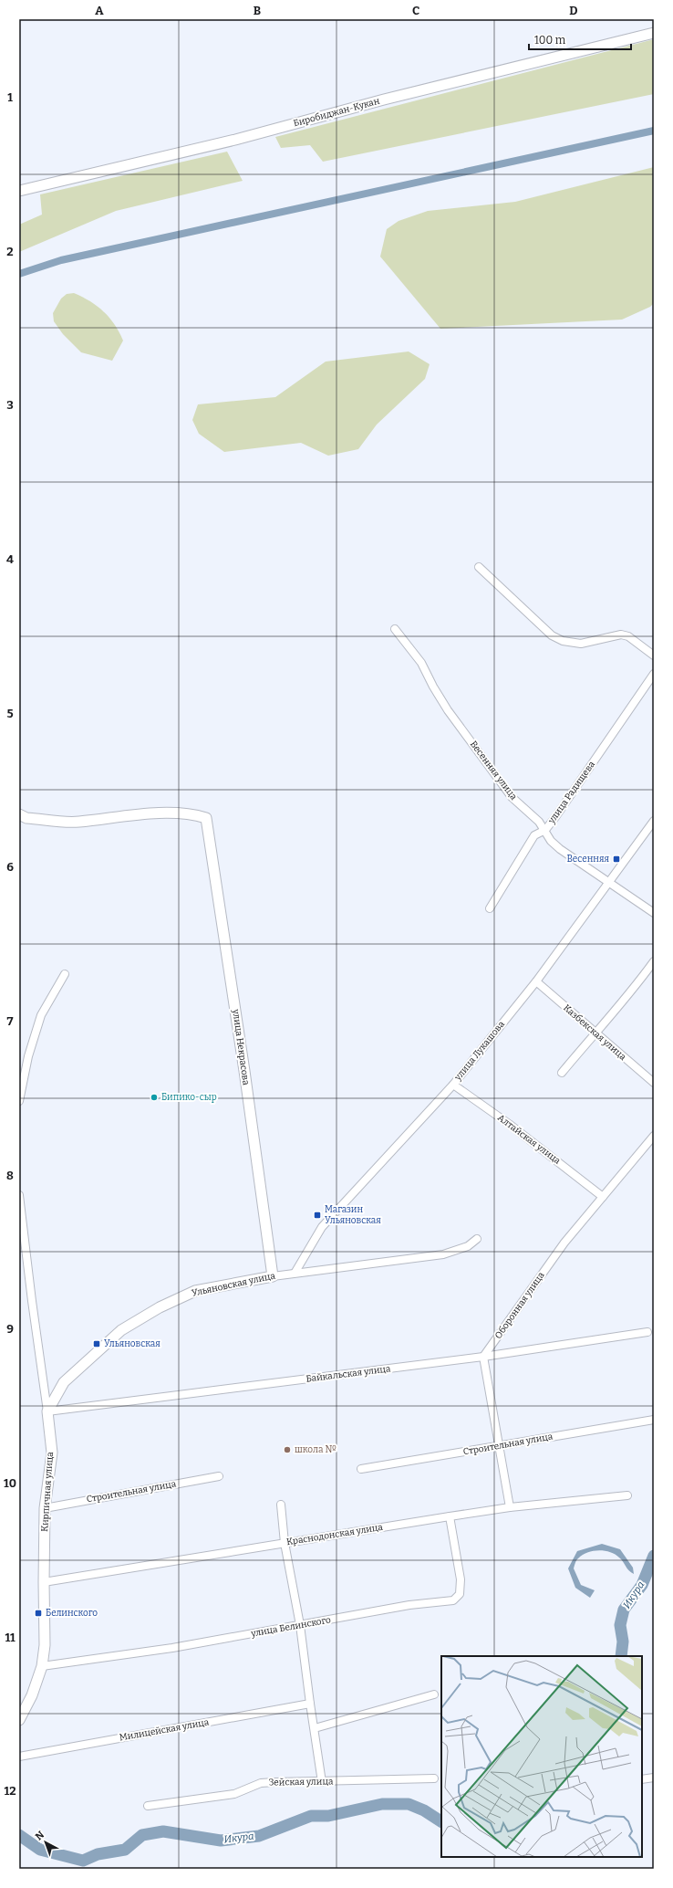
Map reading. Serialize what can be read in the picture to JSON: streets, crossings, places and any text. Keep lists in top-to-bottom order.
{
  "streets": {
    "street": [
      "Биробиджан-Кукан",
      "Весенняя улица",
      "улица Радищева",
      "Казбекская улица",
      "улица Некрасова",
      "улица Лукашова",
      "Алтайская улица",
      "Ульяновская улица",
      "Оборонная улица",
      "Байкальская улица",
      "Строительная улица",
      "Кирпичная улица",
      "Краснодонская улица",
      "улица Белинского",
      "Милицейская улица",
      "Зейская улица"
    ]
  },
  "crossings": [
    ["Весенняя улица", "улица Радищева"],
    ["Весенняя улица", "улица Лукашова"],
    ["Казбекская улица", "улица Лукашова"],
    ["улица Некрасова", "Ульяновская улица"],
    ["улица Лукашова", "Алтайская улица"],
    ["улица Лукашова", "Ульяновская улица"],
    ["Алтайская улица", "Оборонная улица"],
    ["Ульяновская улица", "Байкальская улица"],
    ["Ульяновская улица", "Кирпичная улица"],
    ["Оборонная улица", "Байкальская улица"],
    ["Байкальская улица", "Кирпичная улица"],
    ["Строительная улица", "Кирпичная улица"],
    ["Кирпичная улица", "Краснодонская улица"],
    ["Кирпичная улица", "улица Белинского"],
    ["Краснодонская улица", "улица Белинского"]
  ],
  "water": ["Икура"],
  "places": {
    "transit": [
      "Весенняя",
      "Магазин Ульяновская",
      "Ульяновская",
      "Белинского"
    ],
    "other": ["Бипико-сыр", "школа №"]
  },
  "scale_bar": "100 m",
  "north": "top left",
  "grid": {
    "columns": [
      "A",
      "B",
      "C",
      "D"
    ],
    "rows": [
      "1",
      "2",
      "3",
      "4",
      "5",
      "6",
      "7",
      "8",
      "9",
      "10",
      "11",
      "12"
    ]
  }
}
